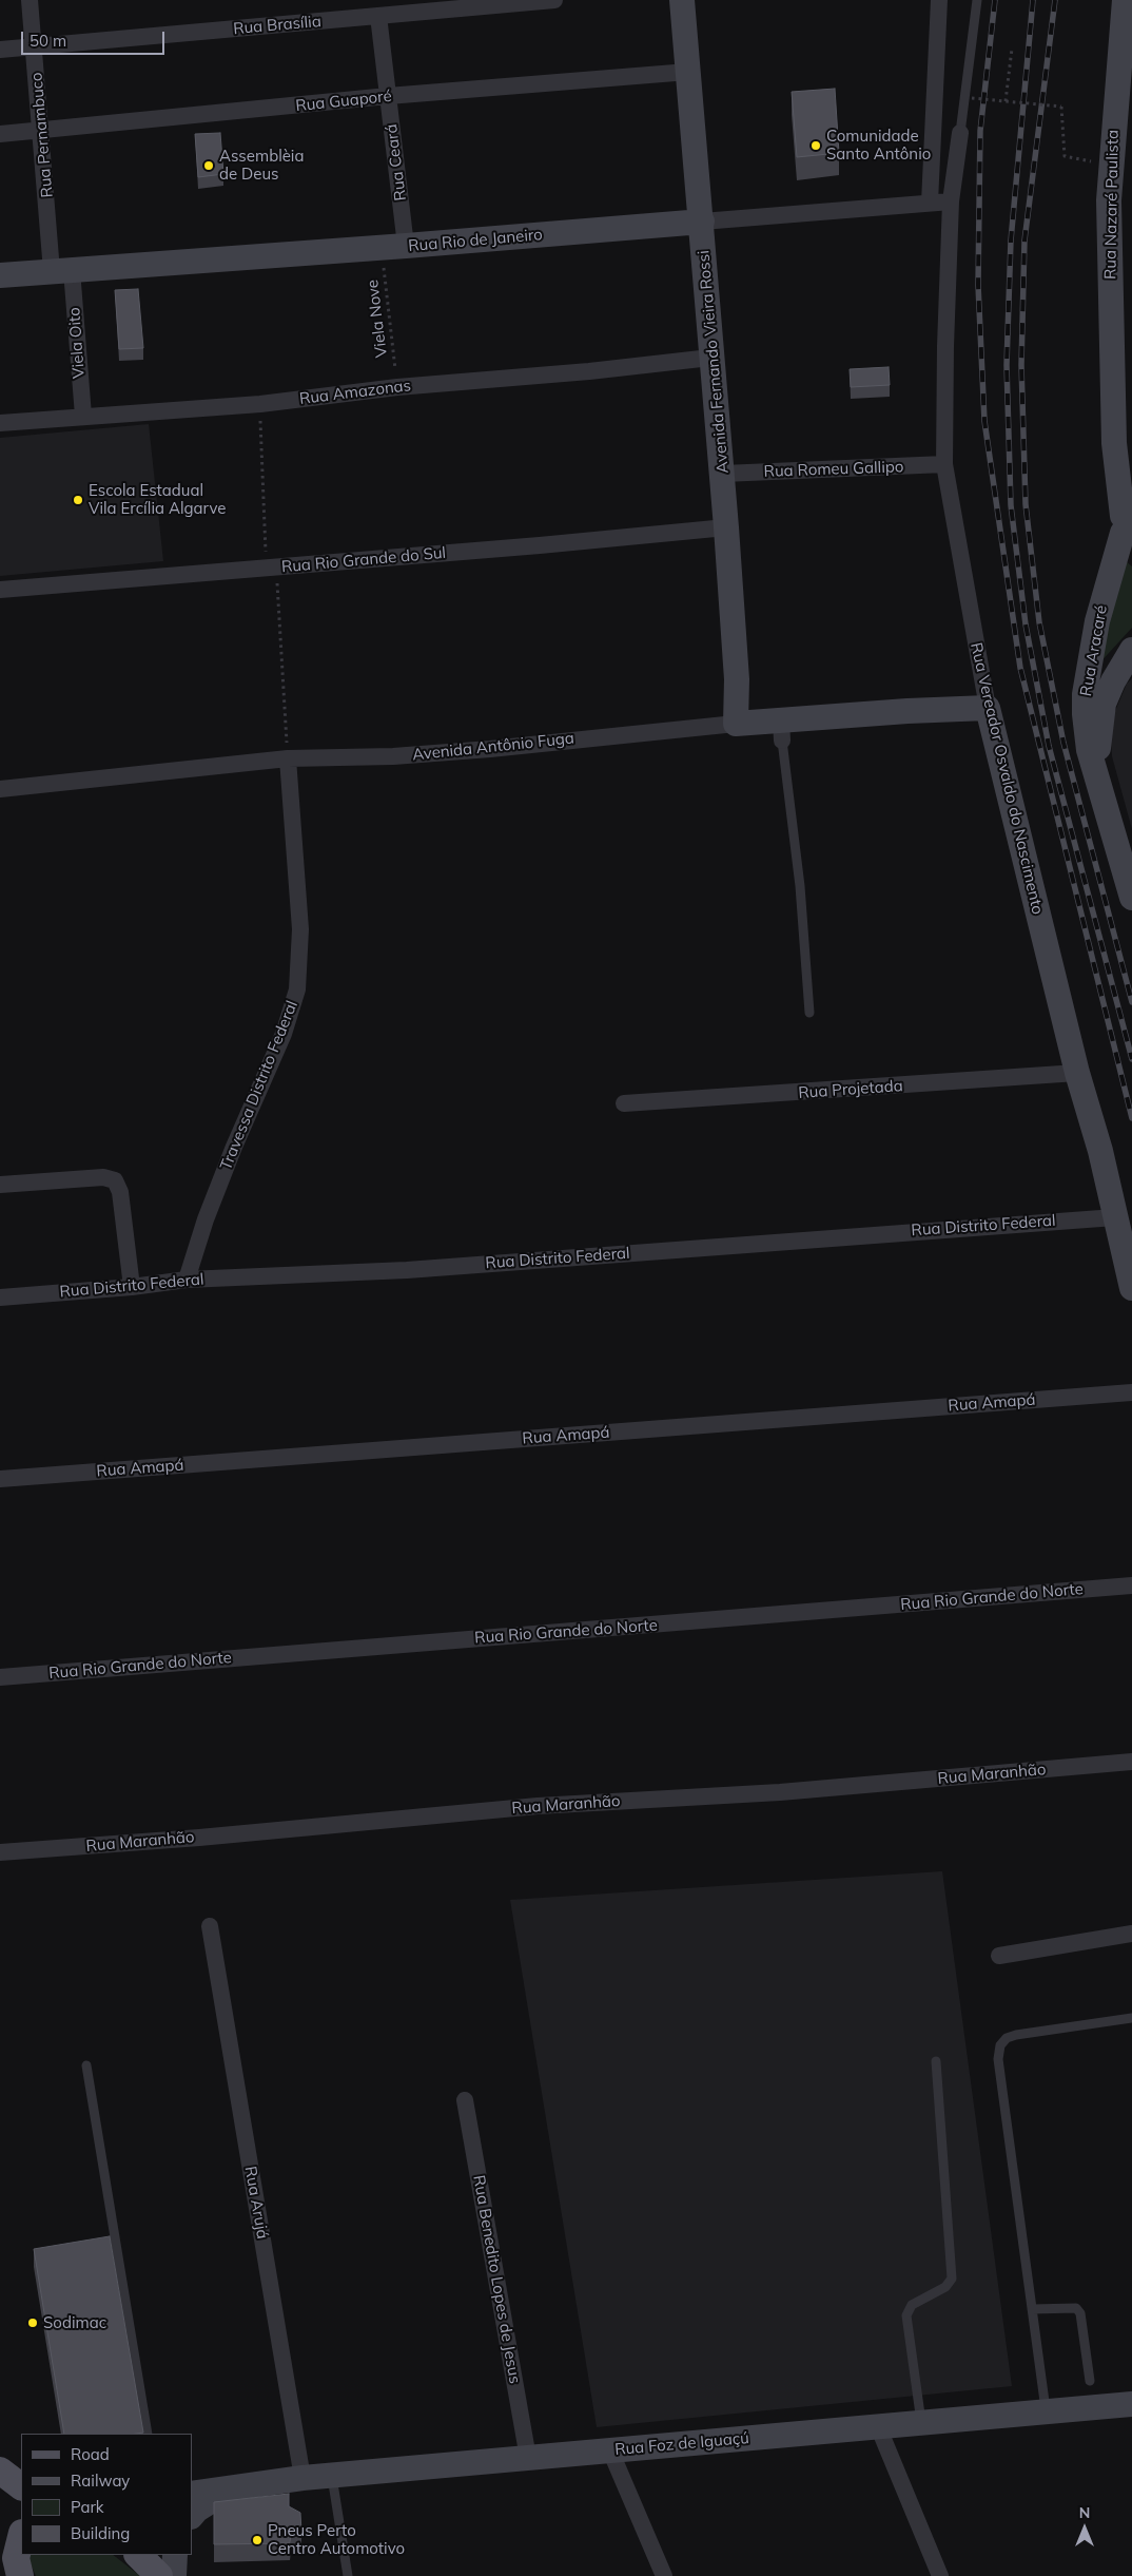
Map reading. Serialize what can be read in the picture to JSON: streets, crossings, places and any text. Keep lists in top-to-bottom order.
{
  "streets": {
    "street": [
      "Rua Brasília",
      "Rua Guaporé",
      "Rua Pernambuco",
      "Rua Ceará",
      "Rua Nazaré Paulista",
      "Rua Rio de Janeiro",
      "Viela Oito",
      "Avenida Fernando Vieira Rossi",
      "Rua Amazonas",
      "Rua Romeu Gallipo",
      "Rua Rio Grande do Sul",
      "Rua Aracaré",
      "Avenida Antônio Fuga",
      "Rua Vereador Osvaldo do Nascimento",
      "Travessa Distrito Federal",
      "Rua Projetada",
      "Rua Distrito Federal",
      "Rua Amapá",
      "Rua Rio Grande do Norte",
      "Rua Maranhão",
      "Rua Arujá",
      "Rua Benedito Lopes de Jesus",
      "Rua Foz de Iguaçú"
    ],
    "path": ["Viela Nove"]
  },
  "crossings": [
    ["Rua Brasília", "Rua Pernambuco"],
    ["Rua Brasília", "Rua Ceará"],
    ["Rua Guaporé", "Rua Pernambuco"],
    ["Rua Guaporé", "Rua Ceará"],
    ["Rua Guaporé", "Avenida Fernando Vieira Rossi"],
    ["Rua Pernambuco", "Rua Rio de Janeiro"],
    ["Rua Pernambuco", "Viela Oito"],
    ["Rua Ceará", "Rua Rio de Janeiro"],
    ["Rua Nazaré Paulista", "Rua Aracaré"],
    ["Rua Rio de Janeiro", "Viela Nove"],
    ["Rua Rio de Janeiro", "Viela Oito"],
    ["Rua Rio de Janeiro", "Avenida Fernando Vieira Rossi"],
    ["Rua Rio de Janeiro", "Rua Vereador Osvaldo do Nascimento"],
    ["Viela Nove", "Rua Amazonas"],
    ["Viela Oito", "Rua Amazonas"],
    ["Avenida Fernando Vieira Rossi", "Rua Amazonas"],
    ["Avenida Fernando Vieira Rossi", "Rua Romeu Gallipo"],
    ["Avenida Fernando Vieira Rossi", "Rua Rio Grande do Sul"],
    ["Avenida Fernando Vieira Rossi", "Avenida Antônio Fuga"],
    ["Rua Romeu Gallipo", "Rua Vereador Osvaldo do Nascimento"],
    ["Avenida Antônio Fuga", "Rua Vereador Osvaldo do Nascimento"],
    ["Avenida Antônio Fuga", "Travessa Distrito Federal"],
    ["Rua Vereador Osvaldo do Nascimento", "Rua Projetada"],
    ["Rua Vereador Osvaldo do Nascimento", "Rua Distrito Federal"],
    ["Travessa Distrito Federal", "Rua Distrito Federal"],
    ["Rua Arujá", "Rua Foz de Iguaçú"],
    ["Rua Benedito Lopes de Jesus", "Rua Foz de Iguaçú"]
  ],
  "places": [
    "Comunidade Santo Antônio",
    "Assemblèia de Deus",
    "Escola Estadual Vila Ercília Algarve",
    "Sodimac",
    "Pneus Perto Centro Automotivo"
  ],
  "legend": [
    "Road",
    "Railway",
    "Park",
    "Building"
  ],
  "scale_bar": "50 m",
  "north": "top"
}
